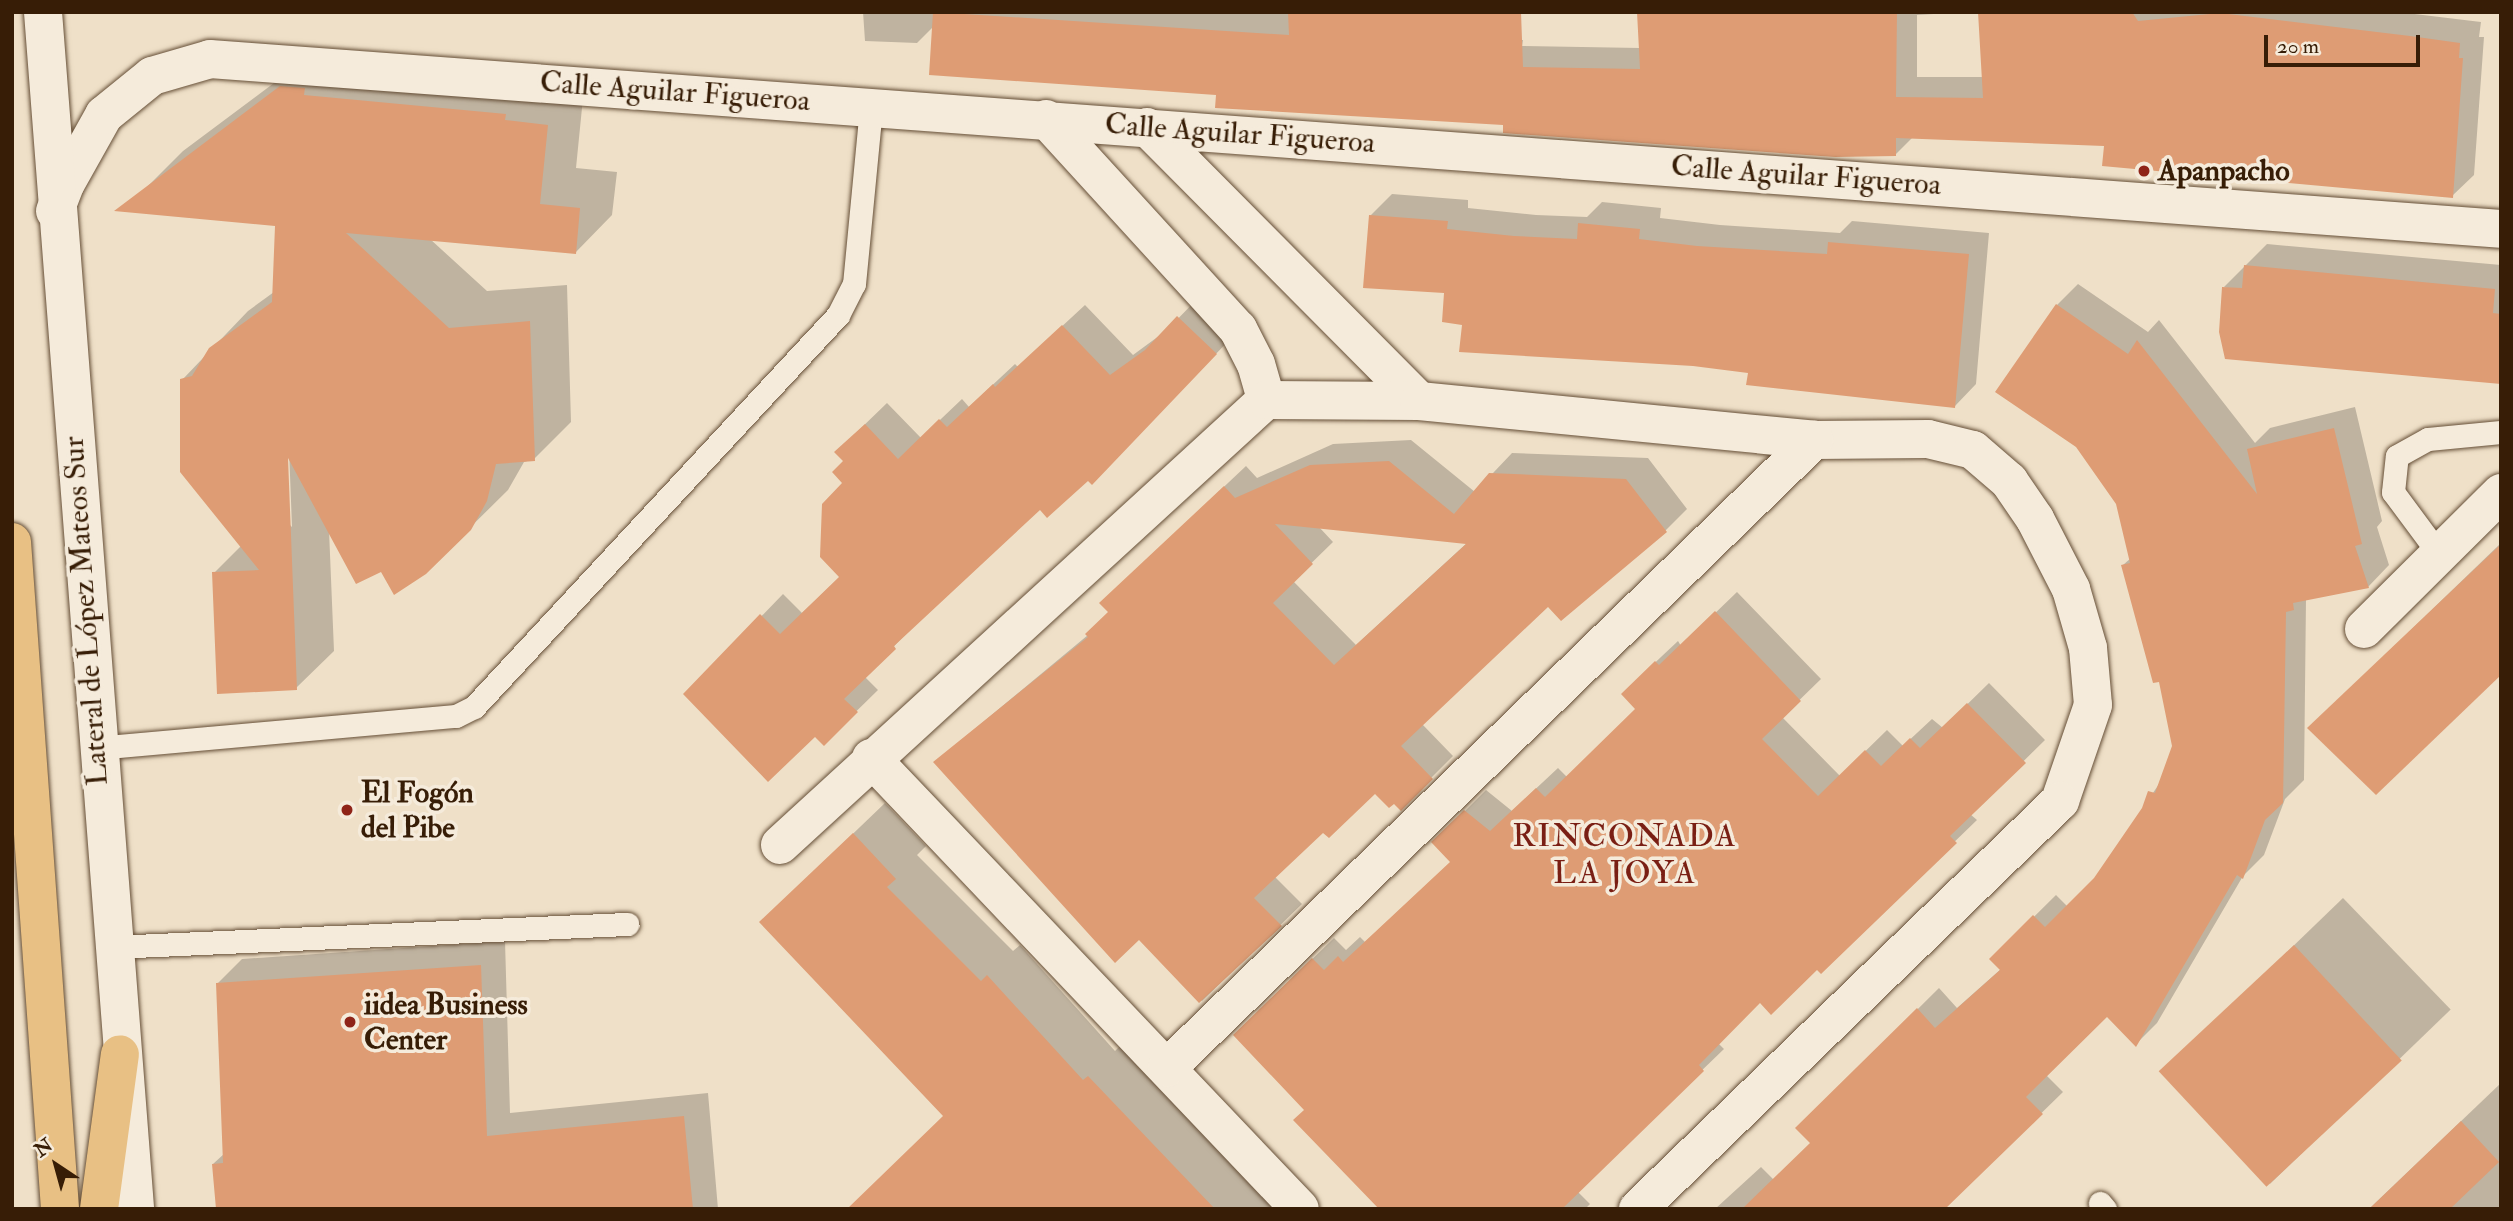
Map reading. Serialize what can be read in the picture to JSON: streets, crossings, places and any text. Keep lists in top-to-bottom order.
{
  "streets": {
    "street": ["Calle Aguilar Figueroa", "Lateral de López Mateos Sur"]
  },
  "crossings": [
    ["Calle Aguilar Figueroa", "Lateral de López Mateos Sur"]
  ],
  "districts": ["RINCONADA LA JOYA"],
  "places": ["Apanpacho", "El Fogón del Pibe", "iidea Business Center"],
  "scale_bar": "20 m",
  "north": "top left"
}
